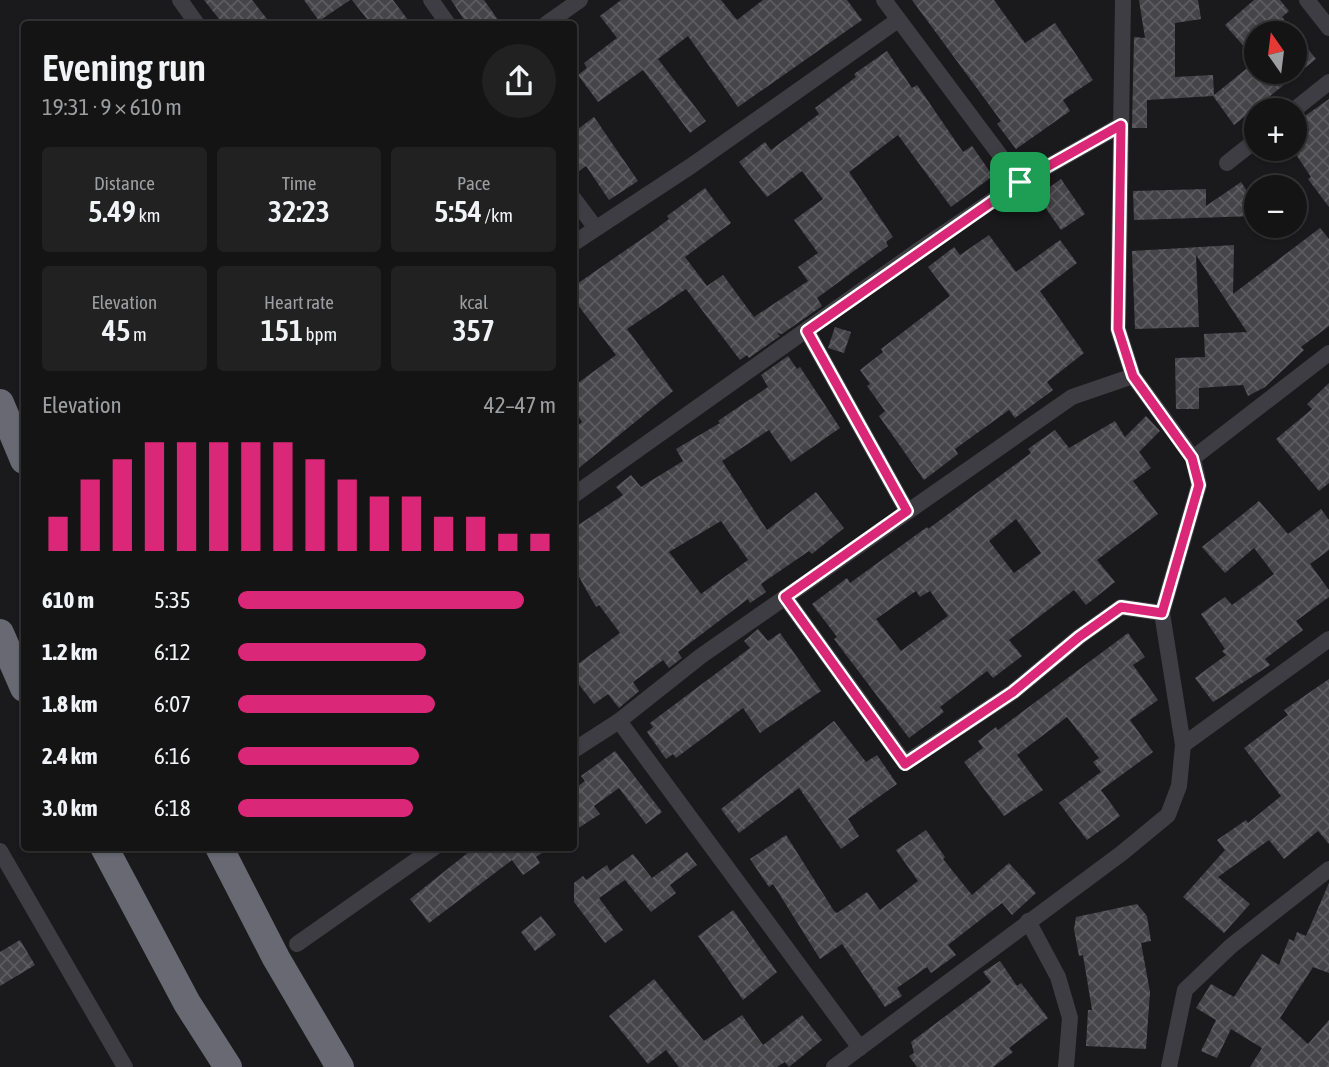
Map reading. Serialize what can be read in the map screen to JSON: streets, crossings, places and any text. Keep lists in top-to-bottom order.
{
  "north": "top",
  "page": {
    "map_buttons": ["+", "−"],
    "heading": ["Evening run", "19:31 · 9 × 610 m"],
    "stats": [
      ["Distance", "5.49 km"],
      ["Time", "32:23"],
      ["Pace", "5:54 /km"],
      ["Elevation", "45 m"],
      ["Heart rate", "151 bpm"],
      ["kcal", "357"]
    ],
    "chart": ["Elevation", "42–47 m"],
    "list": [
      {
        "name": "610 m",
        "note": "5:35"
      },
      {
        "name": "1.2 km",
        "note": "6:12"
      },
      {
        "name": "1.8 km",
        "note": "6:07"
      },
      {
        "name": "2.4 km",
        "note": "6:16"
      },
      {
        "name": "3.0 km",
        "note": "6:18"
      }
    ]
  }
}
